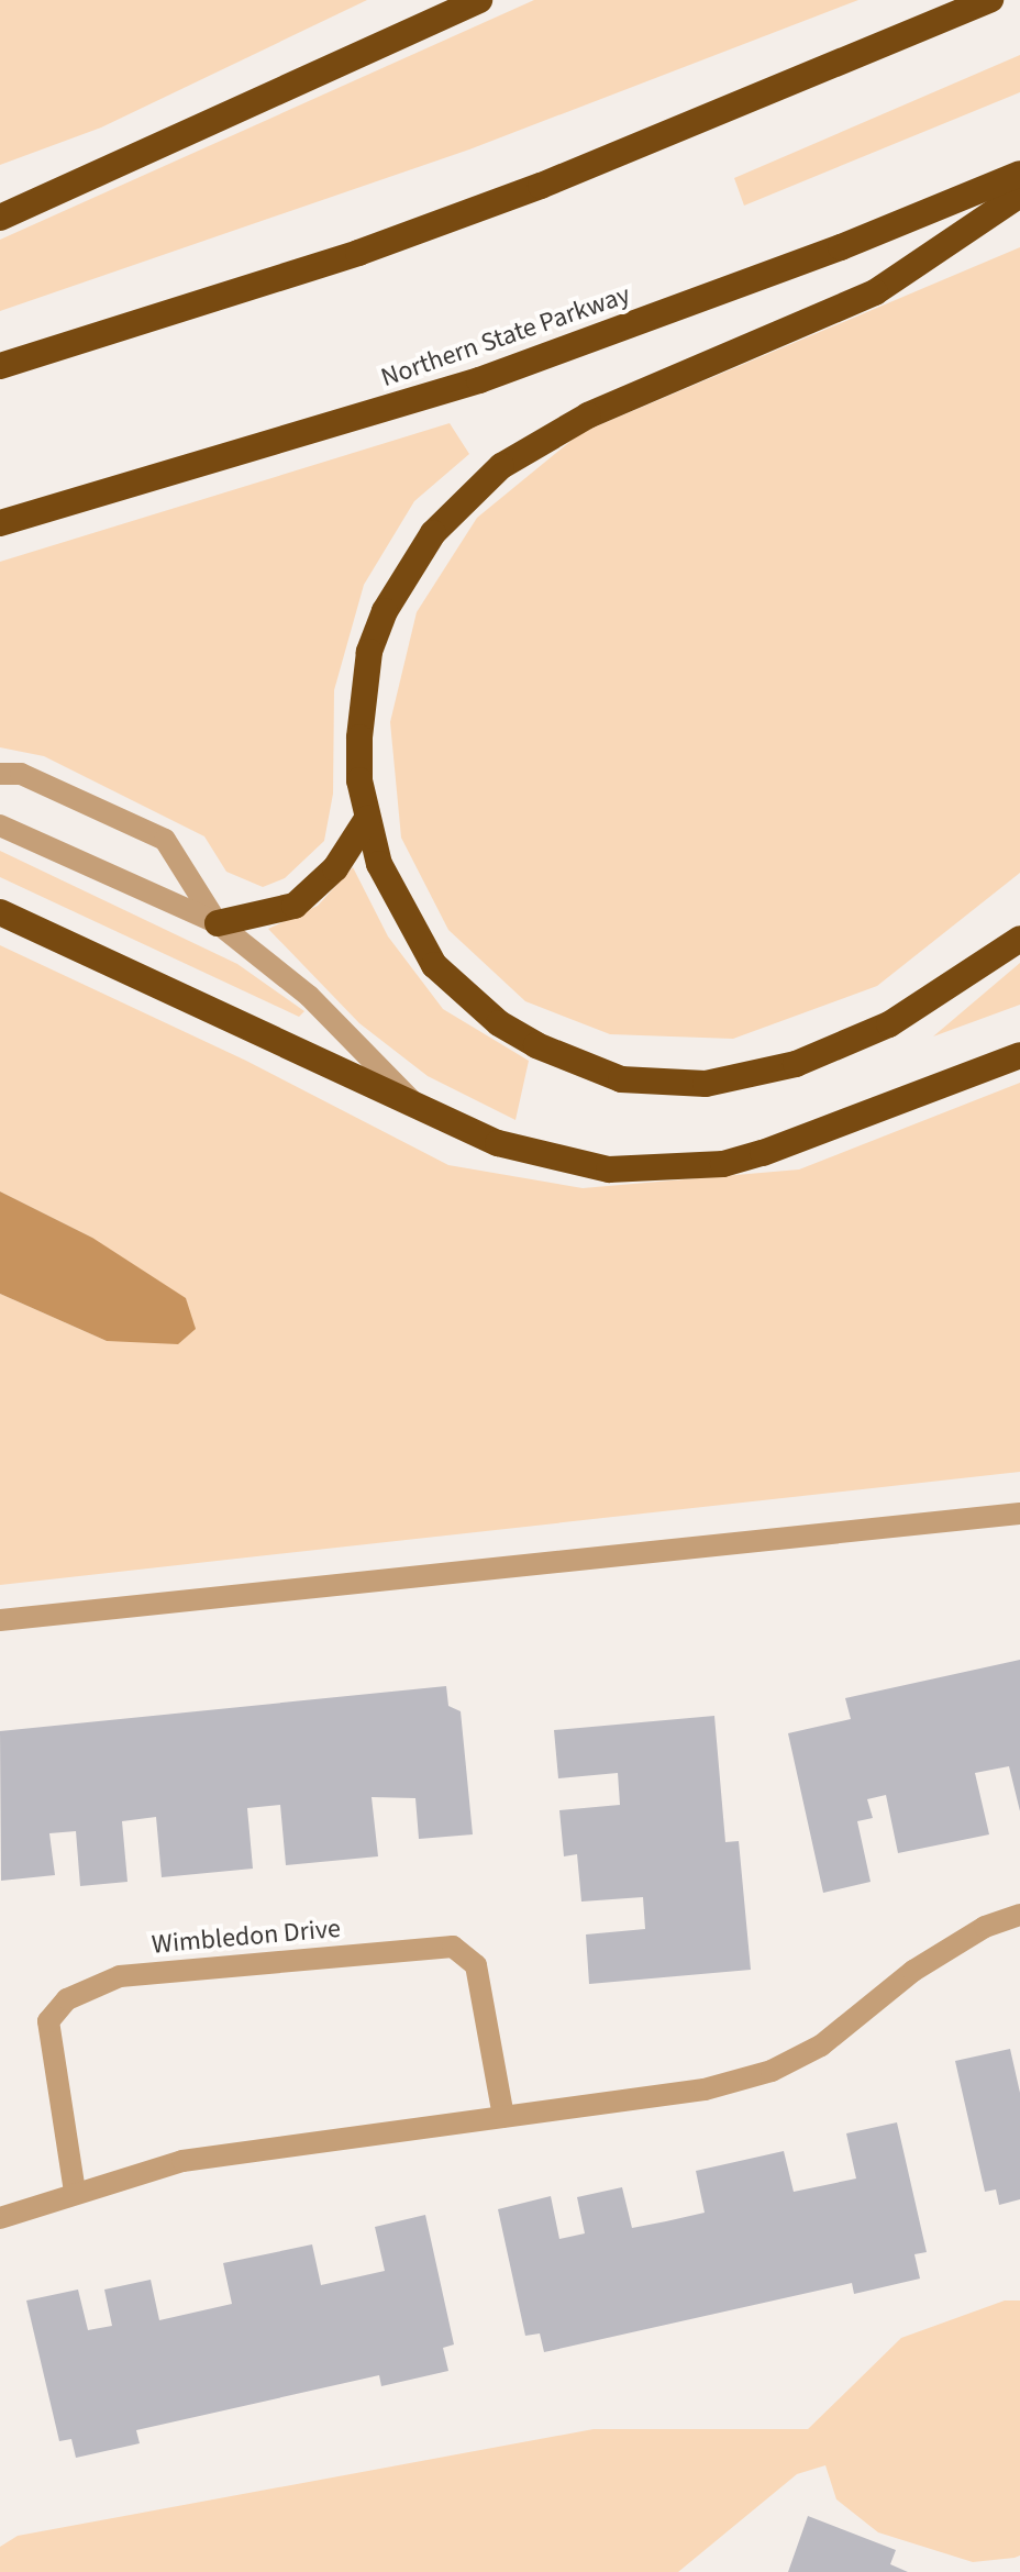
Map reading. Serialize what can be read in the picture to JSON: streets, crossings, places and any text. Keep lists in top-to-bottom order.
{
  "streets": {
    "highway": ["Northern State Parkway"],
    "street": ["Wimbledon Drive"]
  }
}
